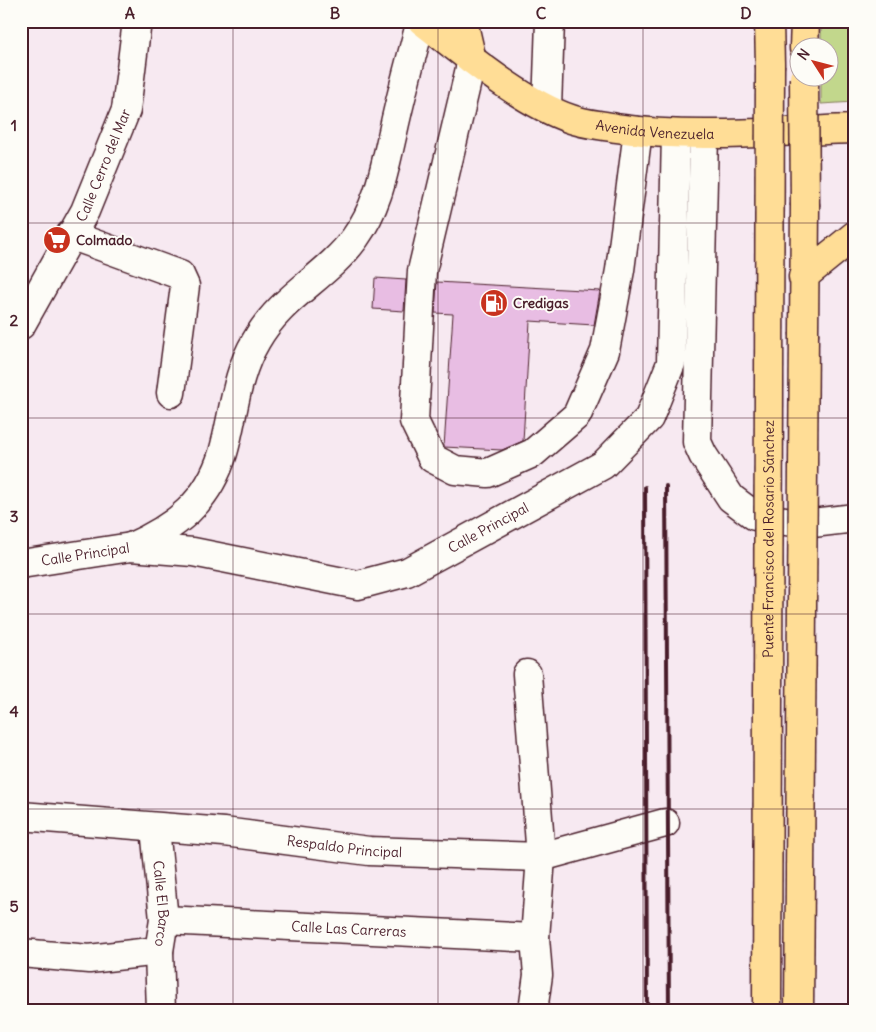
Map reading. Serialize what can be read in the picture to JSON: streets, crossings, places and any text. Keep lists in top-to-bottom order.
{
  "streets": {
    "main road": ["Avenida Venezuela", "Puente Francisco del Rosario Sánchez"],
    "street": [
      "Calle Cerro del Mar",
      "Calle Principal",
      "Respaldo Principal",
      "Calle El Barco",
      "Calle Las Carreras"
    ]
  },
  "crossings": [
    ["Avenida Venezuela", "Calle Principal"],
    ["Respaldo Principal", "Calle El Barco"],
    ["Calle El Barco", "Calle Las Carreras"]
  ],
  "places": {
    "supermarket": ["Colmado"],
    "fuel station": ["Credigas"]
  },
  "north": "top left",
  "grid": {
    "columns": [
      "A",
      "B",
      "C",
      "D"
    ],
    "rows": [
      "1",
      "2",
      "3",
      "4",
      "5"
    ]
  }
}
